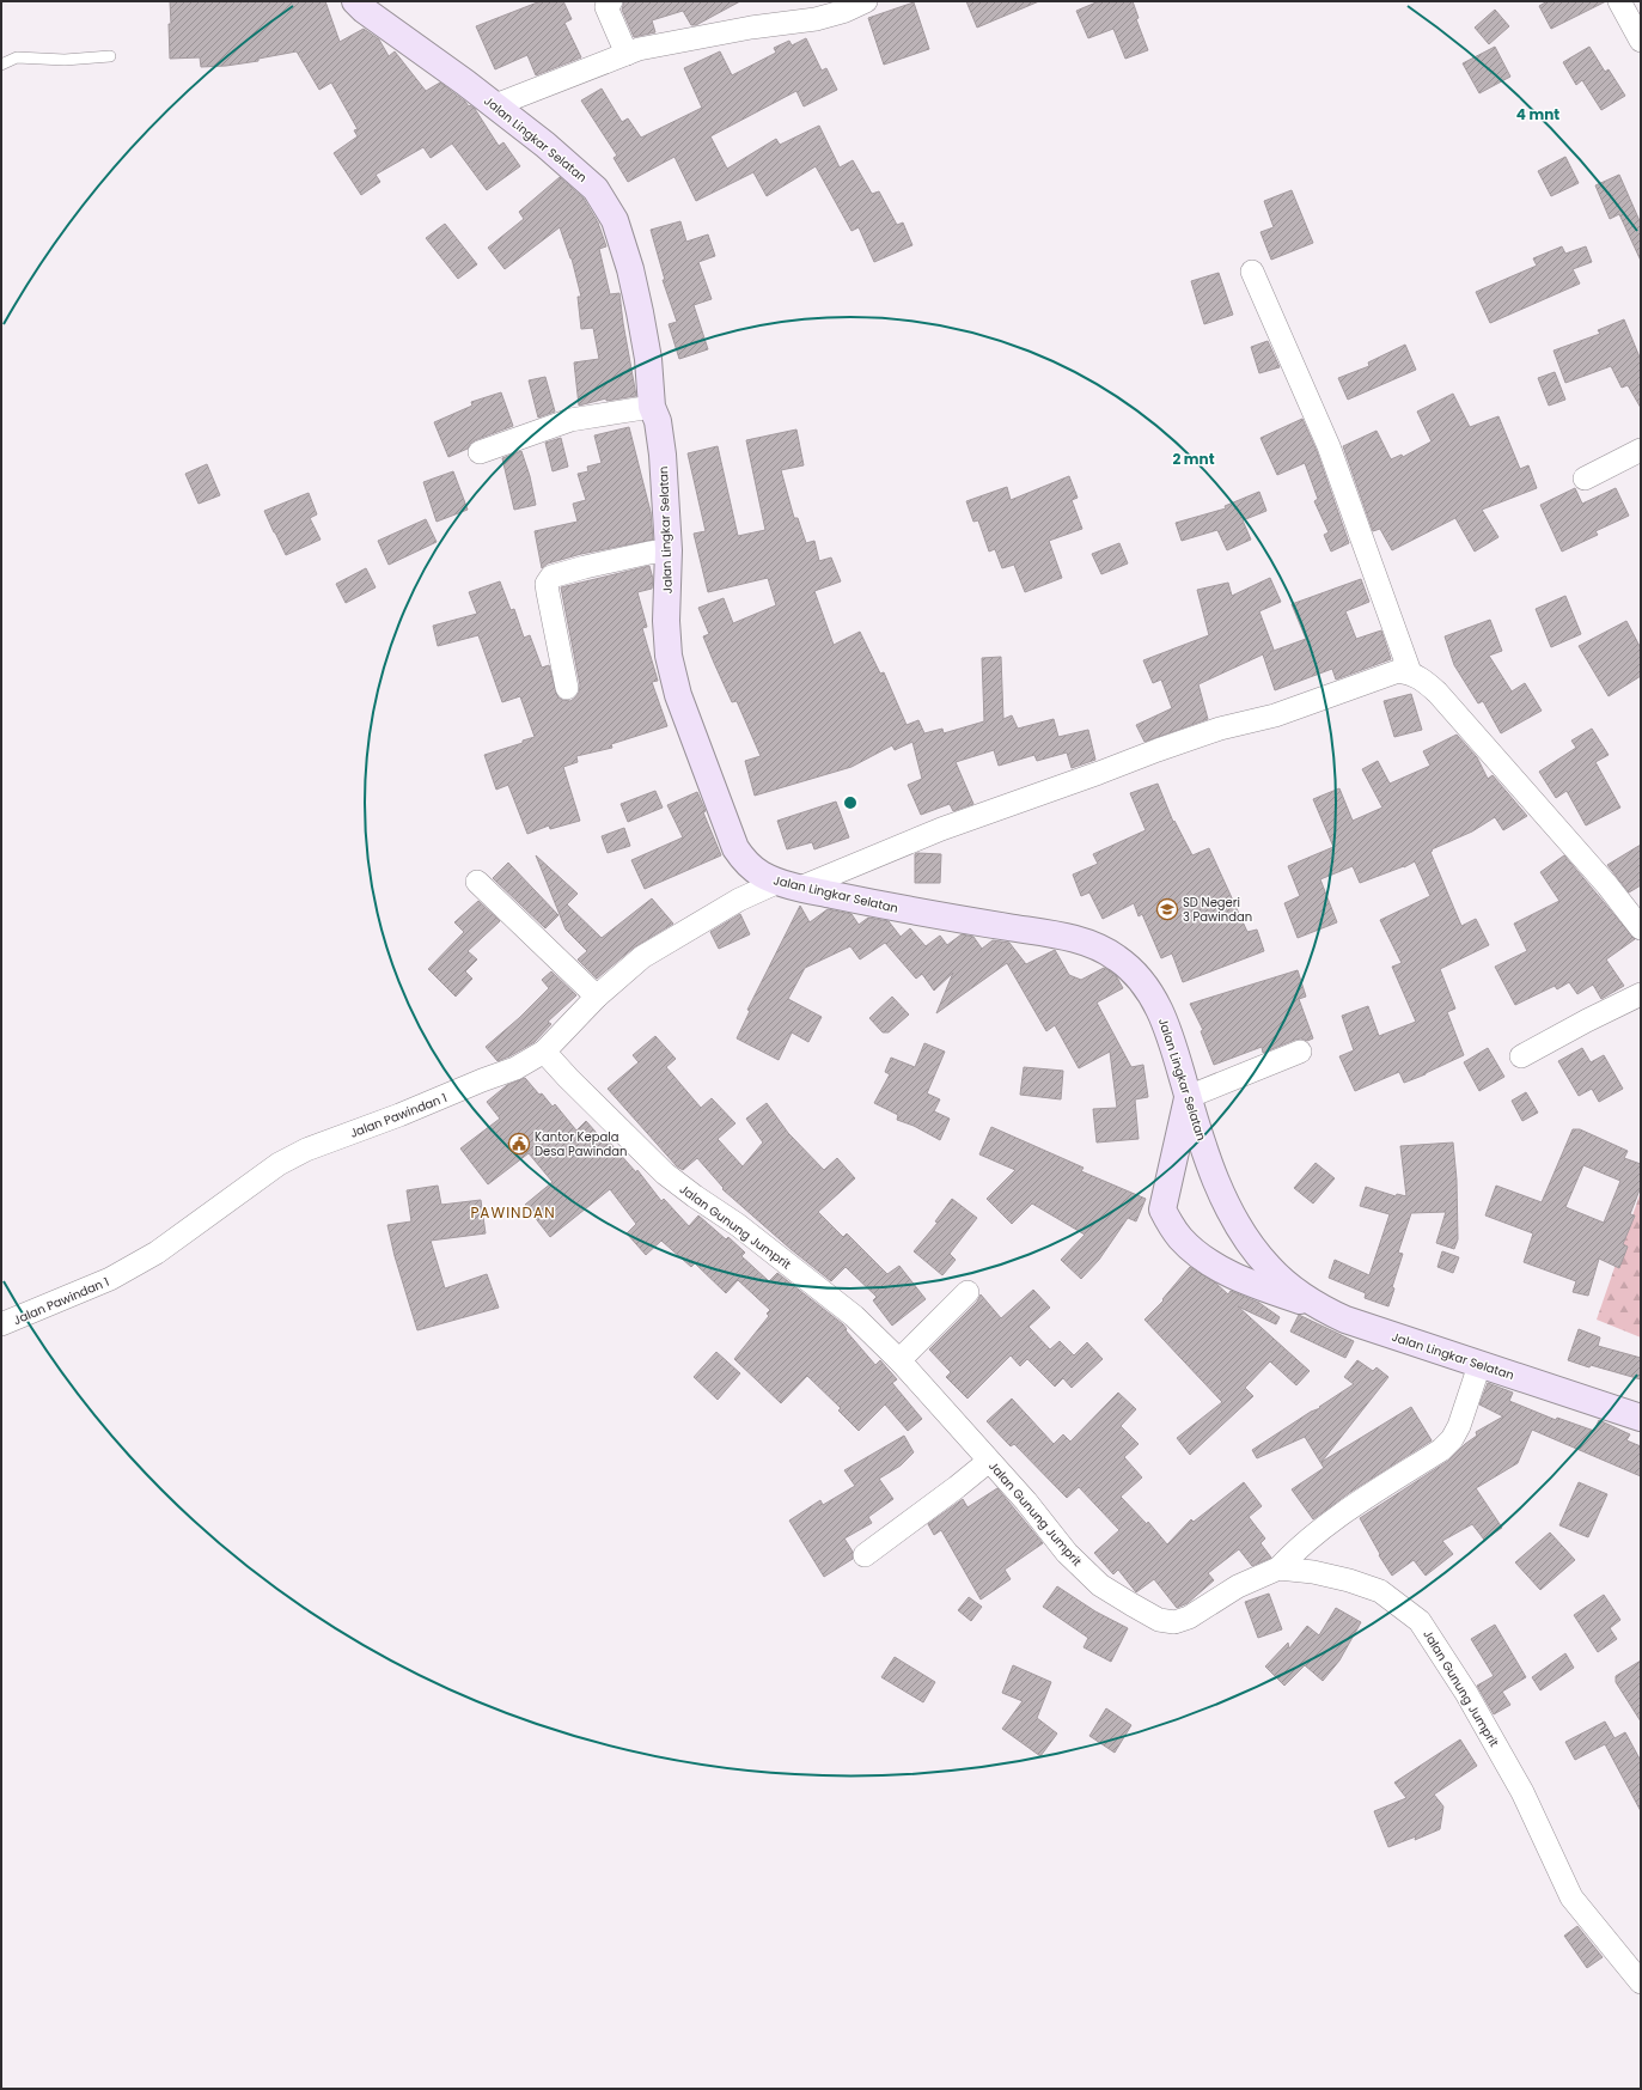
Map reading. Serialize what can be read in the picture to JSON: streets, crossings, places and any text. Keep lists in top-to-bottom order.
{
  "streets": {
    "street": ["Jalan Lingkar Selatan", "Jalan Pawindan 1", "Jalan Gunung Jumprit"]
  },
  "crossings": [
    ["Jalan Lingkar Selatan", "Jalan Pawindan 1"],
    ["Jalan Pawindan 1", "Jalan Gunung Jumprit"]
  ],
  "districts": ["PAWINDAN"],
  "places": {
    "school or university": ["SD Negeri 3 Pawindan"],
    "public building": ["Kantor Kepala Desa Pawindan"]
  },
  "rings": ["4 mnt", "2 mnt"]
}
